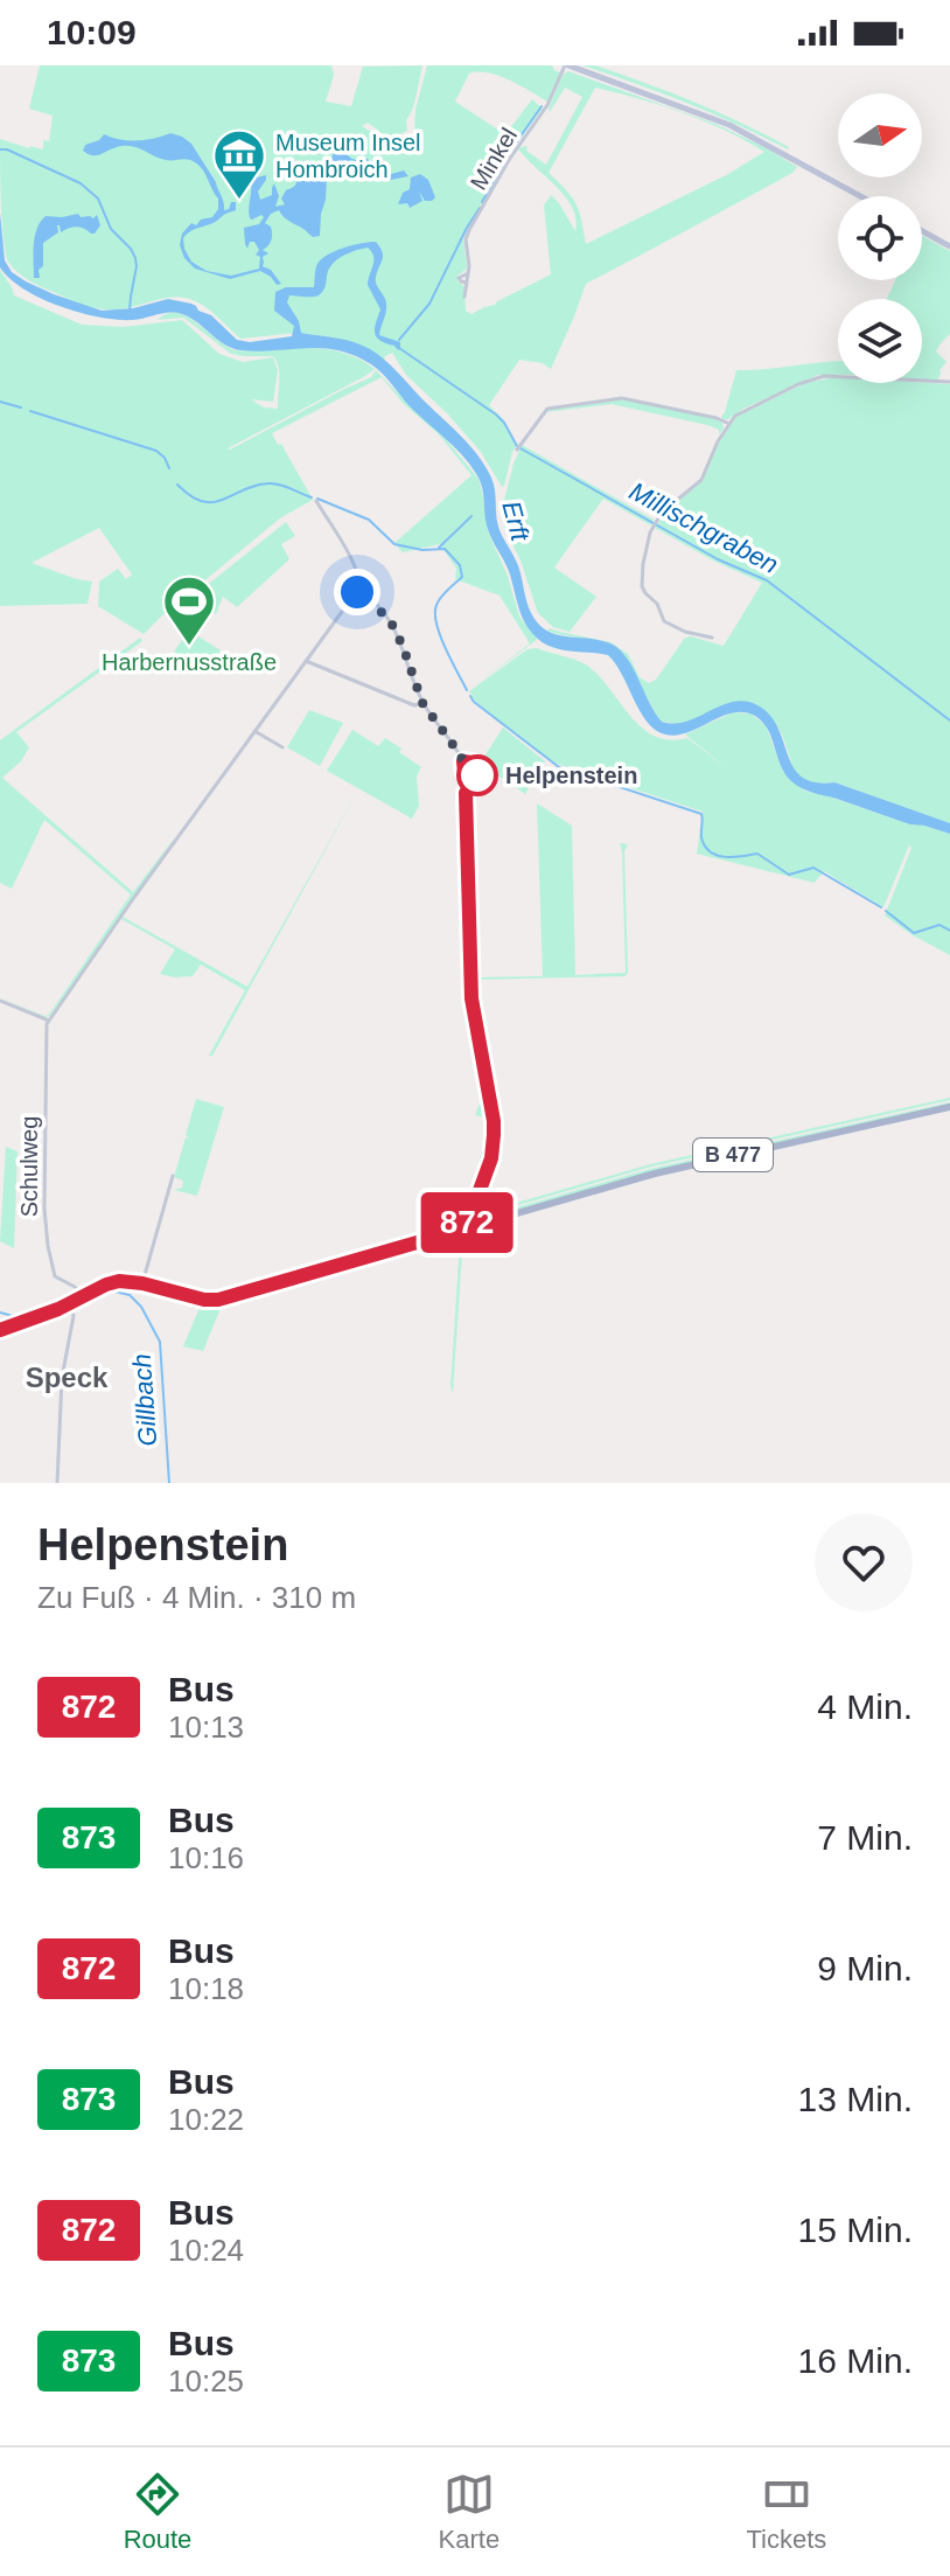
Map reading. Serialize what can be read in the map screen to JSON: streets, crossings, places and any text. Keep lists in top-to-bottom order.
{
  "streets": {
    "main road": ["B 477"],
    "street": ["Minkel", "Schulweg"]
  },
  "crossings": [
    ["B 477", "Schulweg"]
  ],
  "districts": ["Speck"],
  "water": ["Erft", "Millischgraben", "Gillbach"],
  "places": {
    "museum": ["Museum Insel Hombroich"],
    "sports": ["Harbernusstraße"],
    "other": ["Helpenstein"]
  },
  "lines": ["bus line 872"],
  "north": "right",
  "page": {
    "status": "10:09",
    "on_map": "872",
    "heading": ["Helpenstein", "Zu Fuß · 4 Min. · 310 m"],
    "list": [
      {
        "mark": "872",
        "name": "Bus",
        "note": "10:13",
        "value": "4 Min."
      },
      {
        "mark": "873",
        "name": "Bus",
        "note": "10:16",
        "value": "7 Min."
      },
      {
        "mark": "872",
        "name": "Bus",
        "note": "10:18",
        "value": "9 Min."
      },
      {
        "mark": "873",
        "name": "Bus",
        "note": "10:22",
        "value": "13 Min."
      },
      {
        "mark": "872",
        "name": "Bus",
        "note": "10:24",
        "value": "15 Min."
      },
      {
        "mark": "873",
        "name": "Bus",
        "note": "10:25",
        "value": "16 Min."
      }
    ],
    "tabs": ["Route", "Karte", "Tickets"]
  }
}
